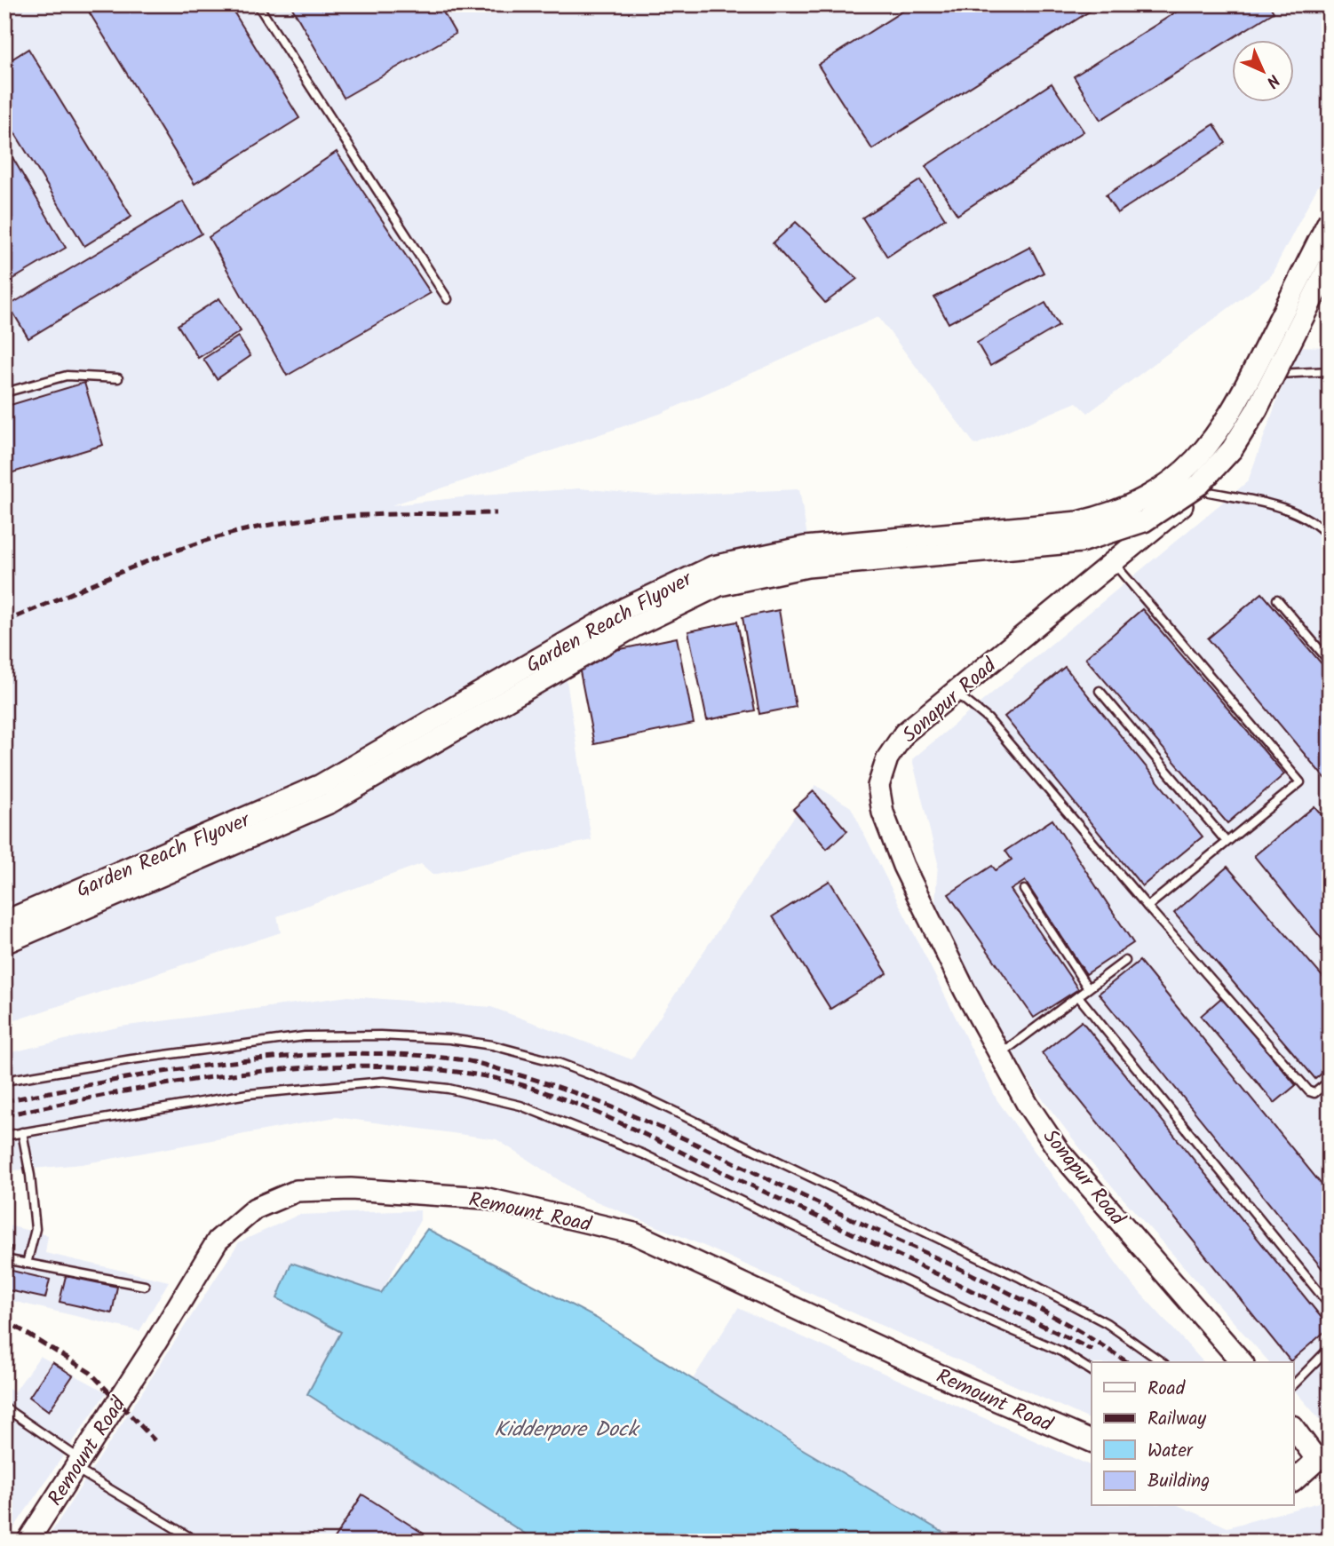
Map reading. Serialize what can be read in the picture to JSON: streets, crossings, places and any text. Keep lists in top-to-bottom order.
{
  "streets": {
    "main road": ["Garden Reach Flyover", "Sonapur Road", "Remount Road"]
  },
  "water": ["Kidderpore Dock"],
  "legend": [
    "Road",
    "Railway",
    "Water",
    "Building"
  ],
  "north": "bottom right"
}
